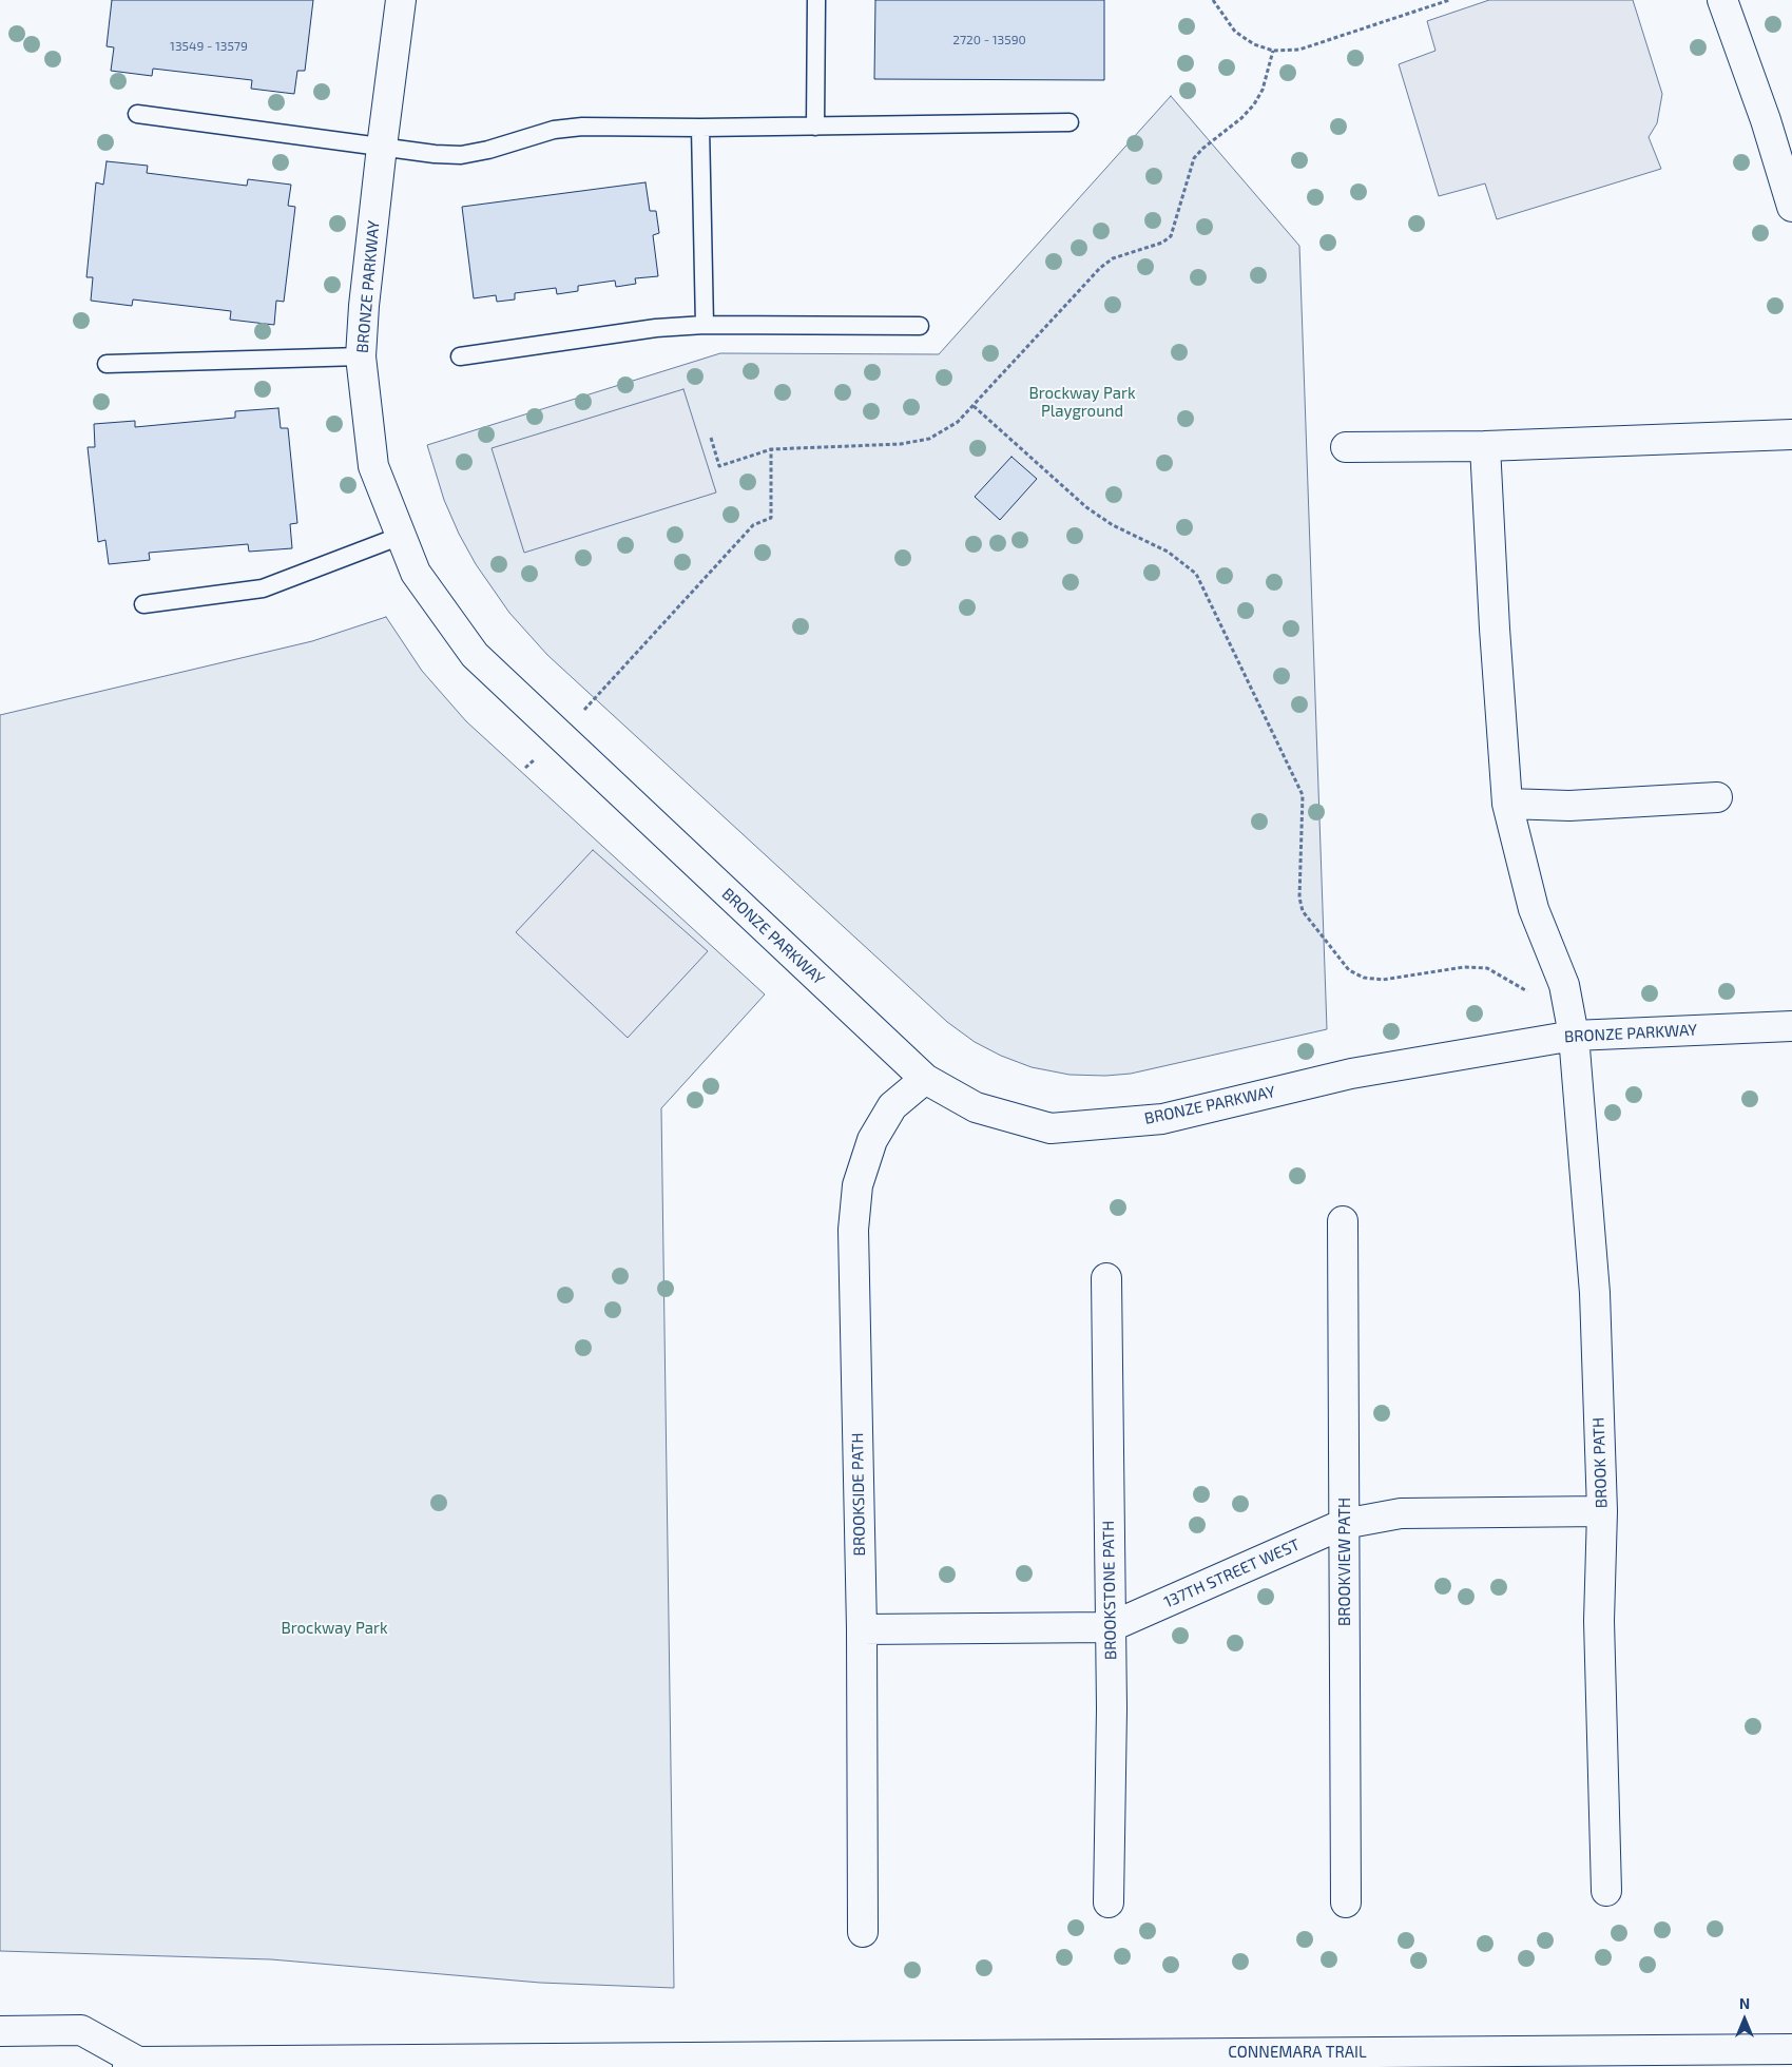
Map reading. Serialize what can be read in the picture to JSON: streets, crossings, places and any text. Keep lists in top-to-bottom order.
{
  "streets": {
    "street": [
      "BRONZE PARKWAY",
      "BROOK PATH",
      "BROOKSIDE PATH",
      "BROOKVIEW PATH",
      "137TH STREET WEST",
      "BROOKSTONE PATH",
      "CONNEMARA TRAIL"
    ]
  },
  "crossings": [
    ["BRONZE PARKWAY", "BROOK PATH"],
    ["BRONZE PARKWAY", "BROOKSIDE PATH"],
    ["BROOK PATH", "137TH STREET WEST"],
    ["BROOKSIDE PATH", "137TH STREET WEST"],
    ["BROOKVIEW PATH", "137TH STREET WEST"],
    ["137TH STREET WEST", "BROOKSTONE PATH"]
  ],
  "parks": ["Brockway Park Playground", "Brockway Park"],
  "house_numbers": ["2720 - 13590", "13549 - 13579"],
  "north": "top"
}
